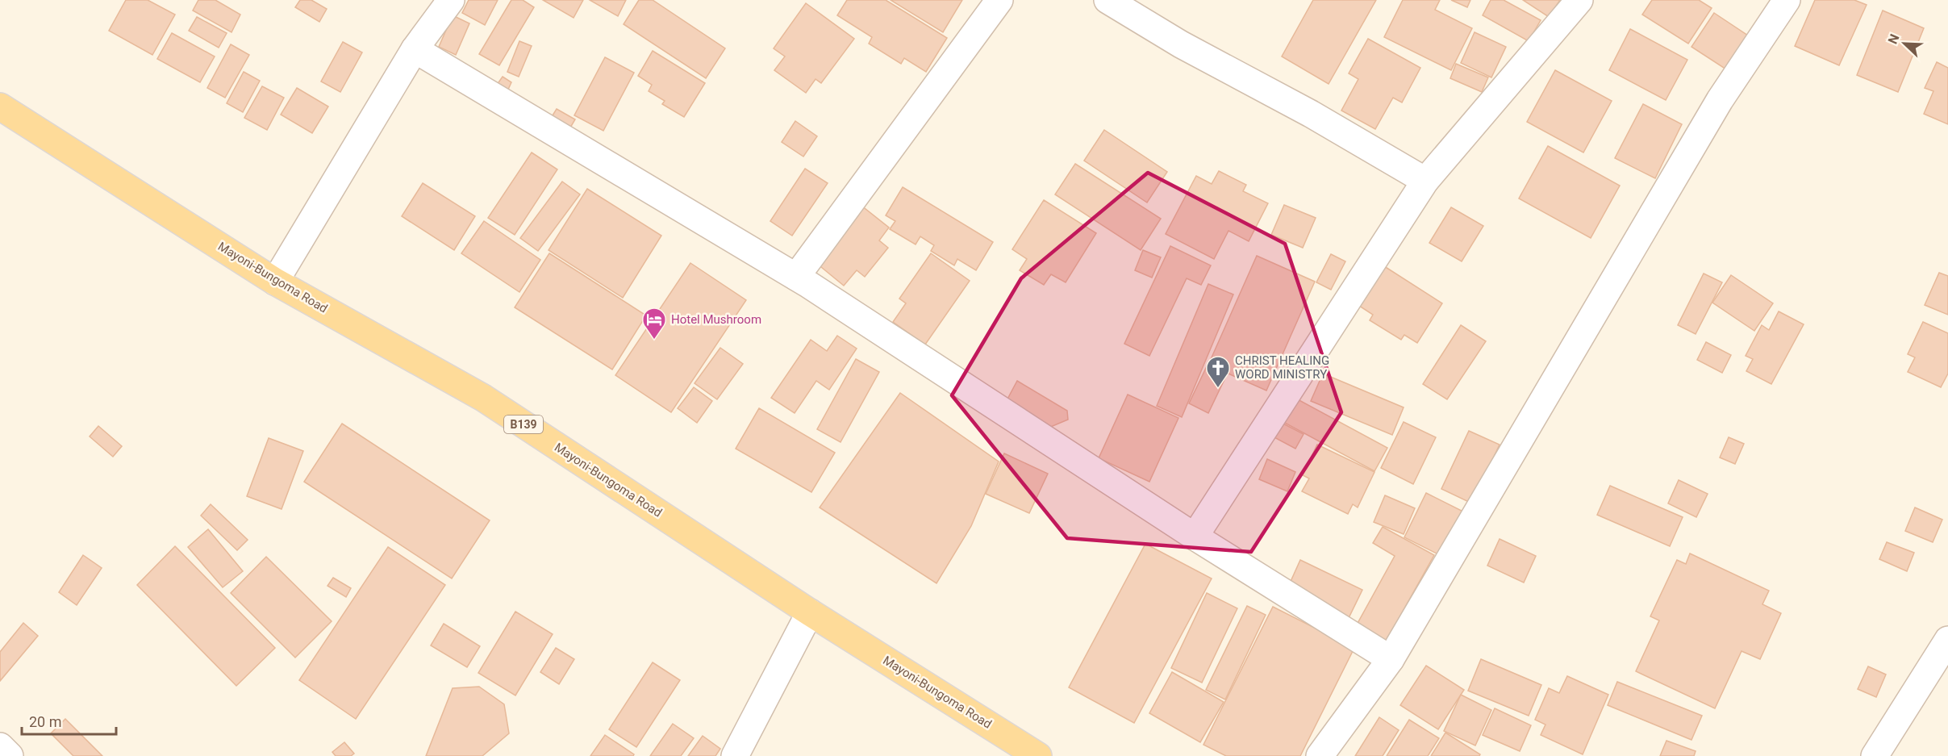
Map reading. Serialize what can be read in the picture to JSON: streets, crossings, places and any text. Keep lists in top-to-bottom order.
{
  "streets": {
    "main road": ["Mayoni-Bungoma Road", "B139"]
  },
  "places": {
    "hotel": ["Hotel Mushroom"],
    "church": ["CHRIST HEALING WORD MINISTRY"]
  },
  "scale_bar": "20 m",
  "north": "top left"
}
